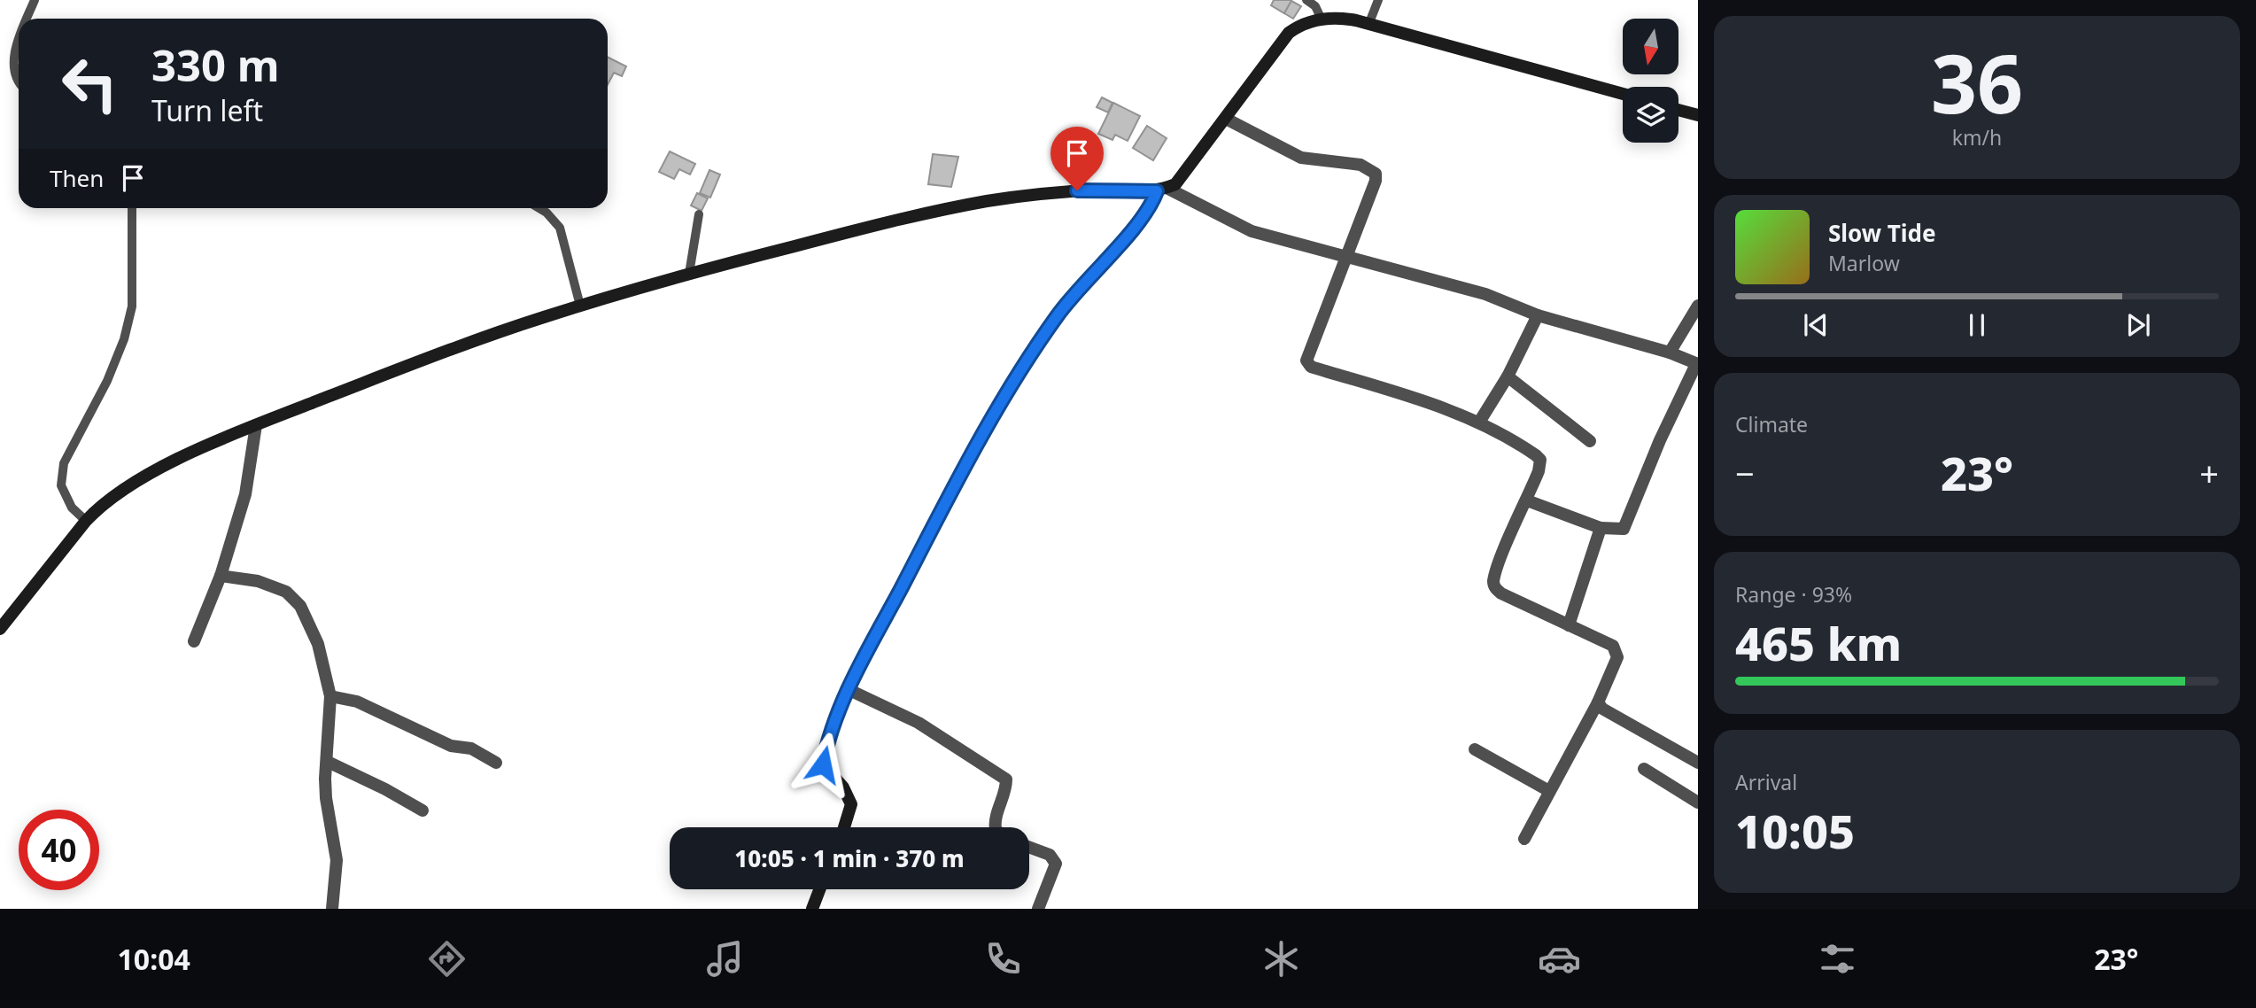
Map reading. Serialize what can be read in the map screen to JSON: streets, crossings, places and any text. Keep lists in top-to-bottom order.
{
  "north": "bottom",
  "page": {
    "tile": [
      ["36", "km/h"],
      "Climate",
      ["Range · 93%", "465 km"],
      ["Arrival", "10:05"]
    ],
    "turn": ["330 m", "Turn left"],
    "then": "Then",
    "song": ["Slow Tide", "Marlow"],
    "heat": ["−", "23°", "+"],
    "limit": "40",
    "trip": "10:05 · 1 min · 370 m",
    "tabs": ["10:04", "23°"]
  }
}
